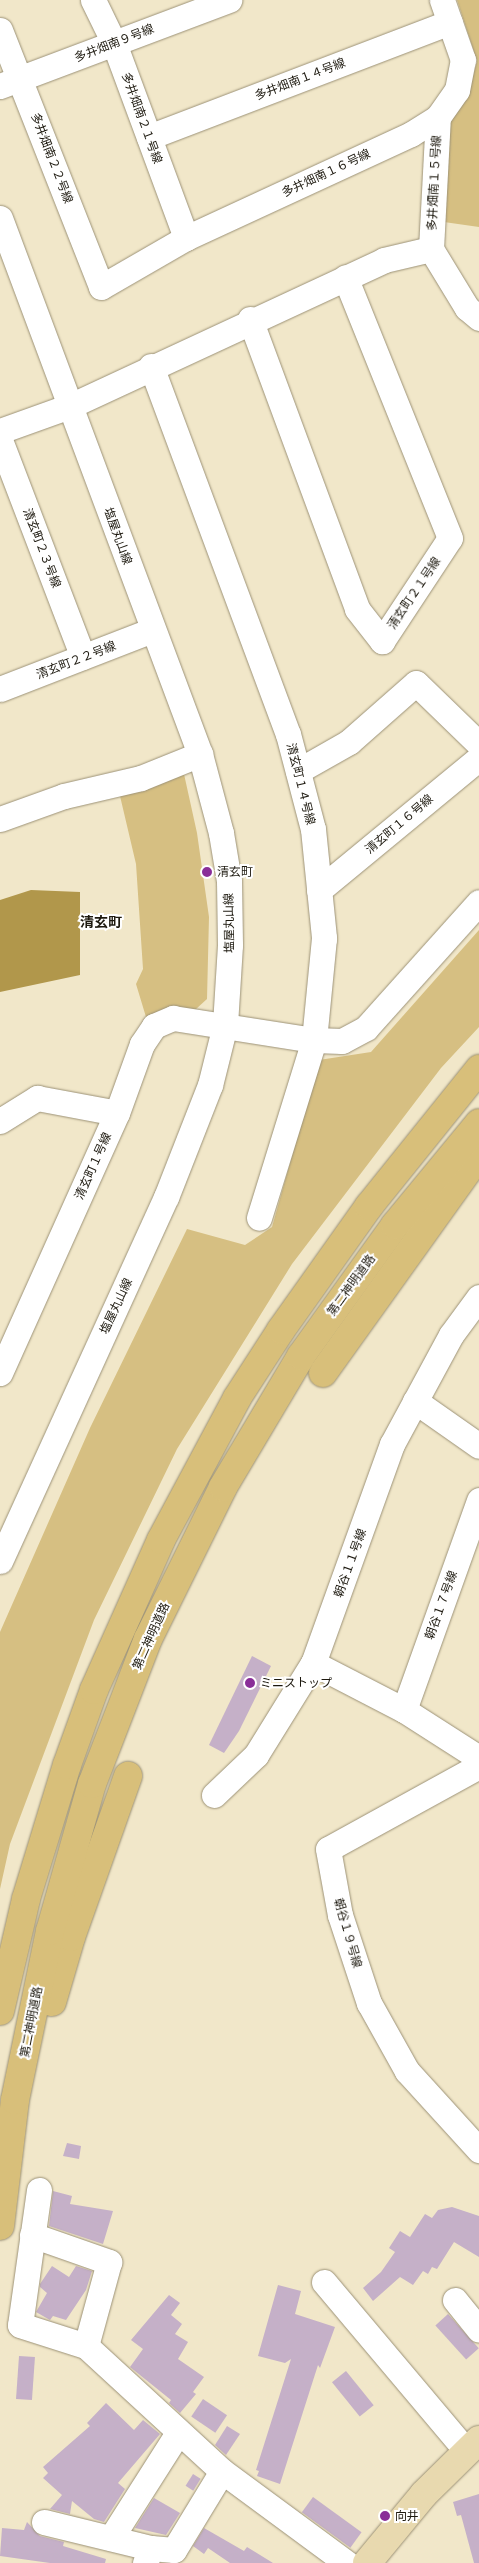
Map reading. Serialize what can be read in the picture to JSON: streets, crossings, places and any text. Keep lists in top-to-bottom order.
{
  "streets": {
    "highway": ["第二神明道路"],
    "street": [
      "多井畑南９号線",
      "多井畑南１４号線",
      "多井畑南２１号線",
      "多井畑南２２号線",
      "多井畑南１６号線",
      "多井畑南１５号線",
      "塩屋丸山線",
      "清玄町２３号線",
      "清玄町２１号線",
      "清玄町２２号線",
      "清玄町１４号線",
      "清玄町１６号線",
      "清玄町１号線",
      "朝谷１１号線",
      "朝谷１７号線",
      "朝谷１９号線"
    ]
  },
  "crossings": [
    ["多井畑南９号線", "多井畑南２１号線"],
    ["多井畑南９号線", "多井畑南２２号線"],
    ["多井畑南１４号線", "多井畑南２１号線"],
    ["多井畑南１４号線", "多井畑南１６号線"],
    ["多井畑南２１号線", "多井畑南１６号線"],
    ["多井畑南２２号線", "多井畑南１６号線"],
    ["多井畑南１６号線", "多井畑南１５号線"],
    ["塩屋丸山線", "清玄町２２号線"],
    ["塩屋丸山線", "清玄町１号線"],
    ["清玄町２３号線", "清玄町２２号線"],
    ["清玄町１４号線", "清玄町１６号線"],
    ["清玄町１４号線", "清玄町１号線"]
  ],
  "districts": ["清玄町"],
  "places": ["清玄町", "ミニストップ", "向井"]
}
